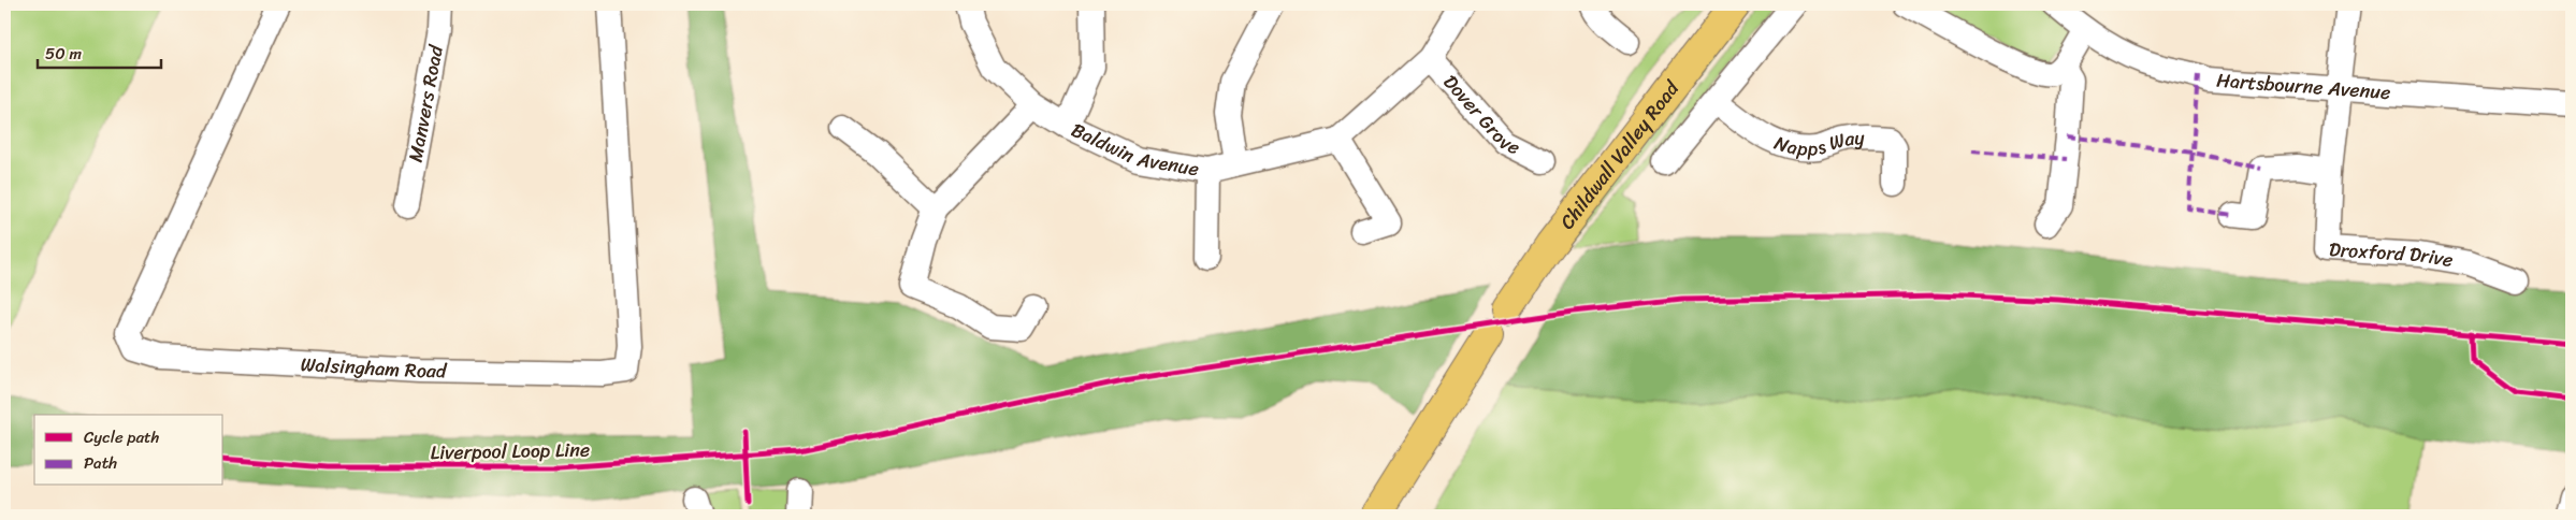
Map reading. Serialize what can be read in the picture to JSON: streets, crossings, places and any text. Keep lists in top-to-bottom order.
{
  "streets": {
    "main road": ["Childwall Valley Road"],
    "street": [
      "Hartsbourne Avenue",
      "Manvers Road",
      "Dover Grove",
      "Napps Way",
      "Baldwin Avenue",
      "Droxford Drive",
      "Walsingham Road"
    ],
    "cycle path": ["Liverpool Loop Line"]
  },
  "crossings": [
    ["Hartsbourne Avenue", "Droxford Drive"],
    ["Dover Grove", "Baldwin Avenue"]
  ],
  "legend": ["Cycle path", "Path"],
  "scale_bar": "50 m"
}
